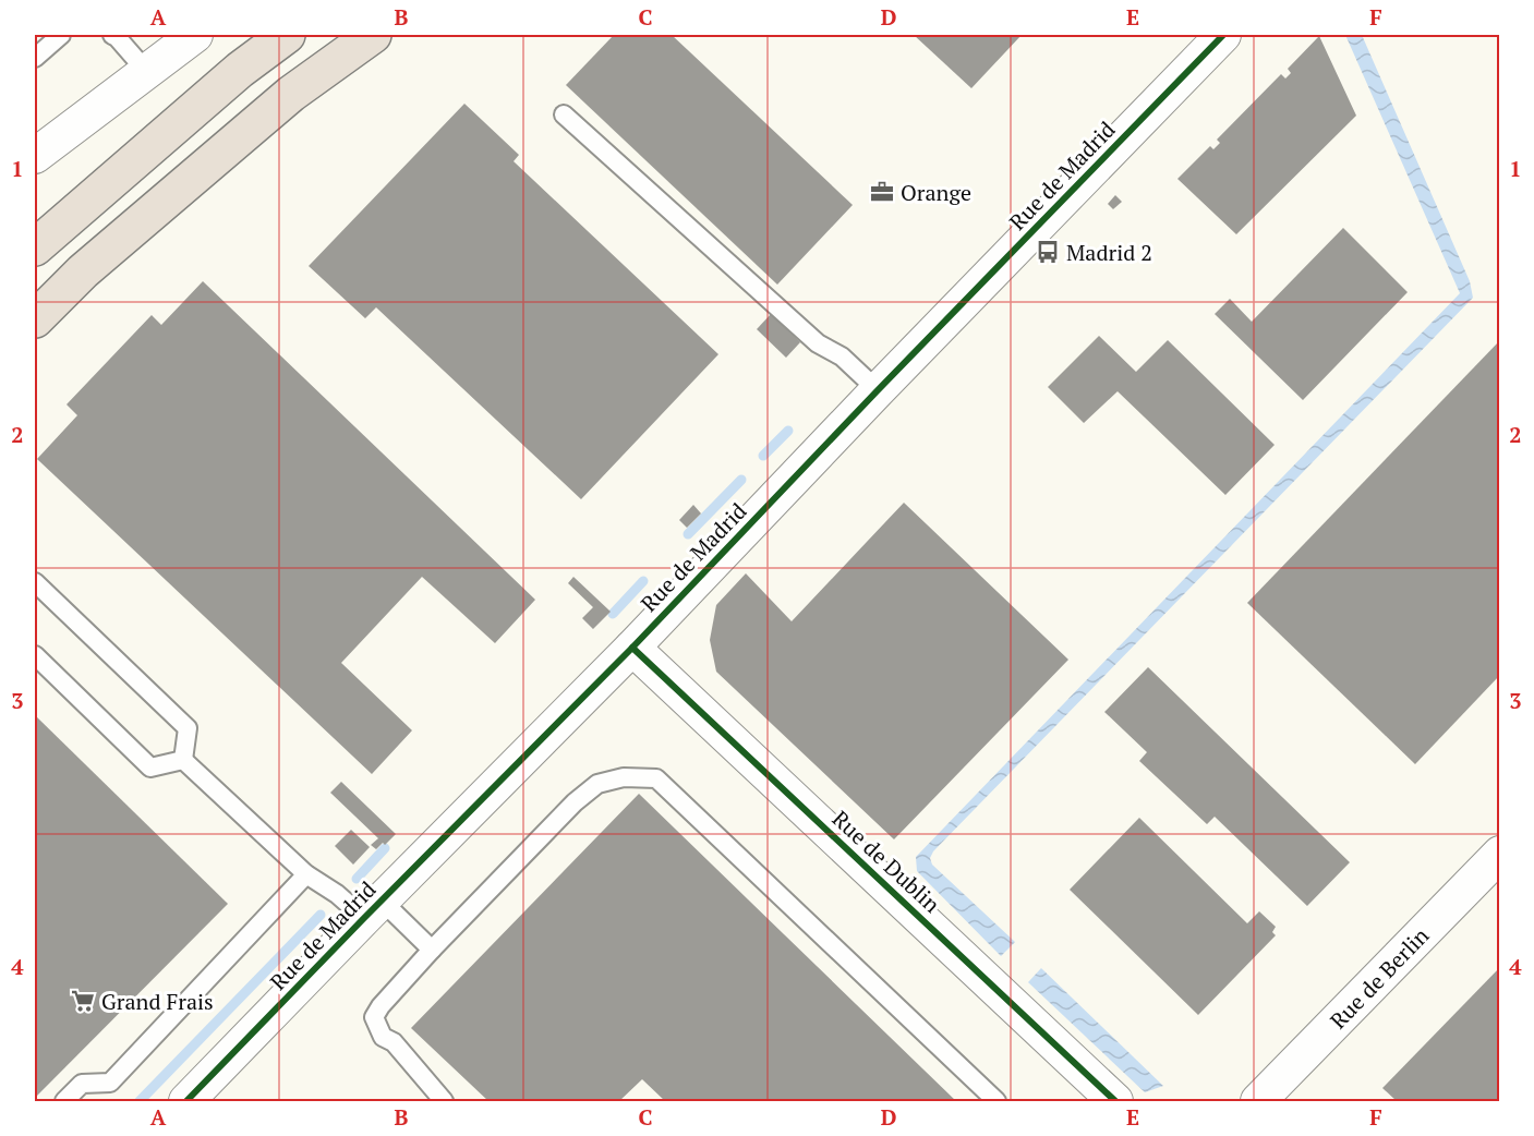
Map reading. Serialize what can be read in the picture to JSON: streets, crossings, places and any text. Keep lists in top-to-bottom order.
{
  "streets": {
    "street": ["Rue de Madrid", "Rue de Dublin", "Rue de Berlin"]
  },
  "crossings": [
    ["Rue de Madrid", "Rue de Dublin"]
  ],
  "places": {
    "office": ["Orange"],
    "bus stop": ["Madrid 2"],
    "supermarket": ["Grand Frais"]
  },
  "grid": {
    "columns": [
      "A",
      "B",
      "C",
      "D",
      "E",
      "F"
    ],
    "rows": [
      "1",
      "2",
      "3",
      "4"
    ]
  }
}
